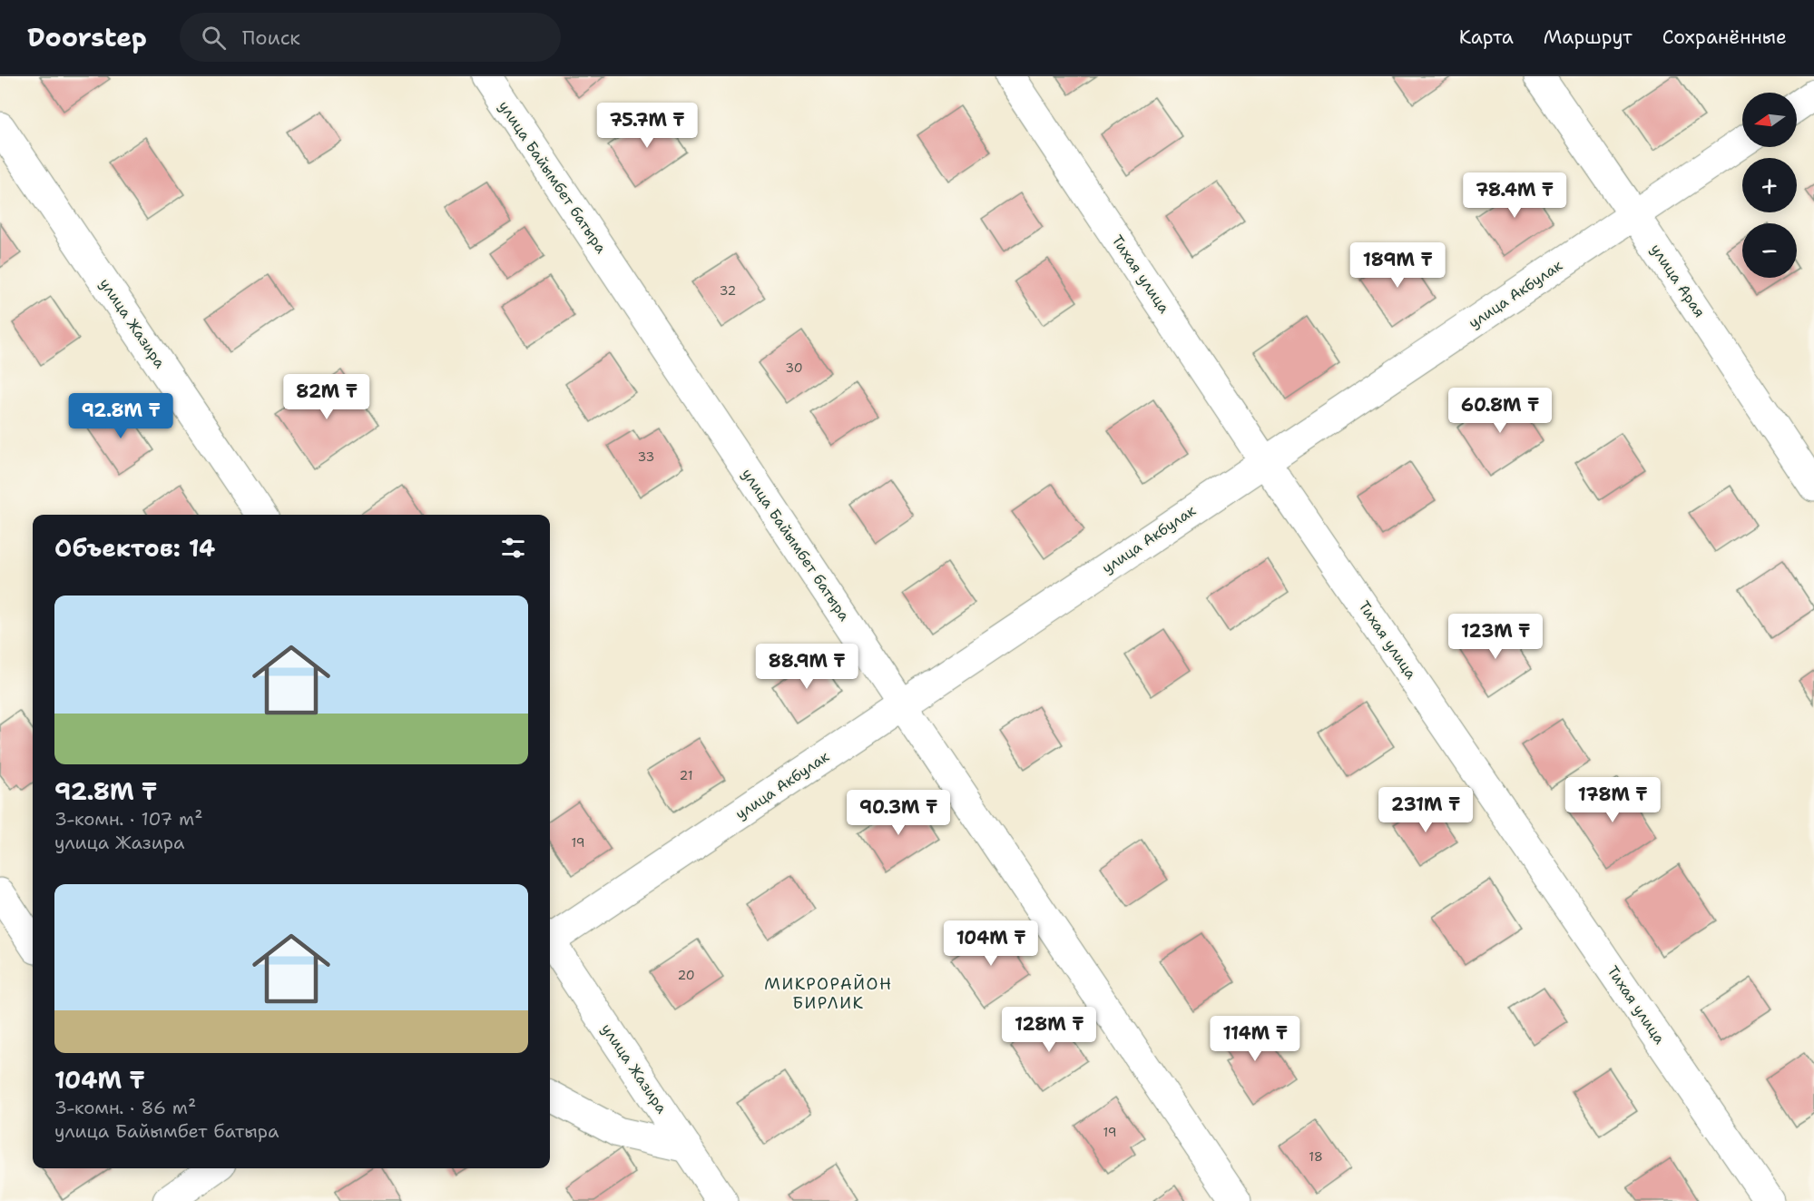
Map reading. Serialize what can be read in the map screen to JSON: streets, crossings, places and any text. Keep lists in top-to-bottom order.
{
  "streets": {
    "street": [
      "улица Байымбет батыра",
      "Тихая улица",
      "улица Арая",
      "улица Акбулак",
      "улица Жазира"
    ]
  },
  "crossings": [
    ["улица Байымбет батыра", "улица Акбулак"],
    ["Тихая улица", "улица Акбулак"],
    ["улица Арая", "улица Акбулак"]
  ],
  "districts": ["МИКРОРАЙОН БИРЛИК"],
  "house_numbers": [
    "32",
    "30",
    "33",
    "21",
    "19",
    "20",
    "19",
    "18"
  ],
  "north": "left",
  "page": {
    "header": "Doorstep",
    "search": "Поиск",
    "nav": ["Карта", "Маршрут", "Сохранённые"],
    "map_buttons": ["+", "−"],
    "price": [
      "75.7M ₸",
      "78.4M ₸",
      "189M ₸",
      "82M ₸",
      "60.8M ₸",
      "92.8M ₸",
      "123M ₸",
      "88.9M ₸",
      "178M ₸",
      "231M ₸",
      "90.3M ₸",
      "104M ₸",
      "128M ₸",
      "114M ₸"
    ],
    "heading": "Объектов: 14",
    "list": [
      {
        "name": "92.8M ₸",
        "note": "3-комн. · 107 m² · улица Жазира"
      },
      {
        "name": "104M ₸",
        "note": "3-комн. · 86 m² · улица Байымбет батыра"
      }
    ]
  }
}
